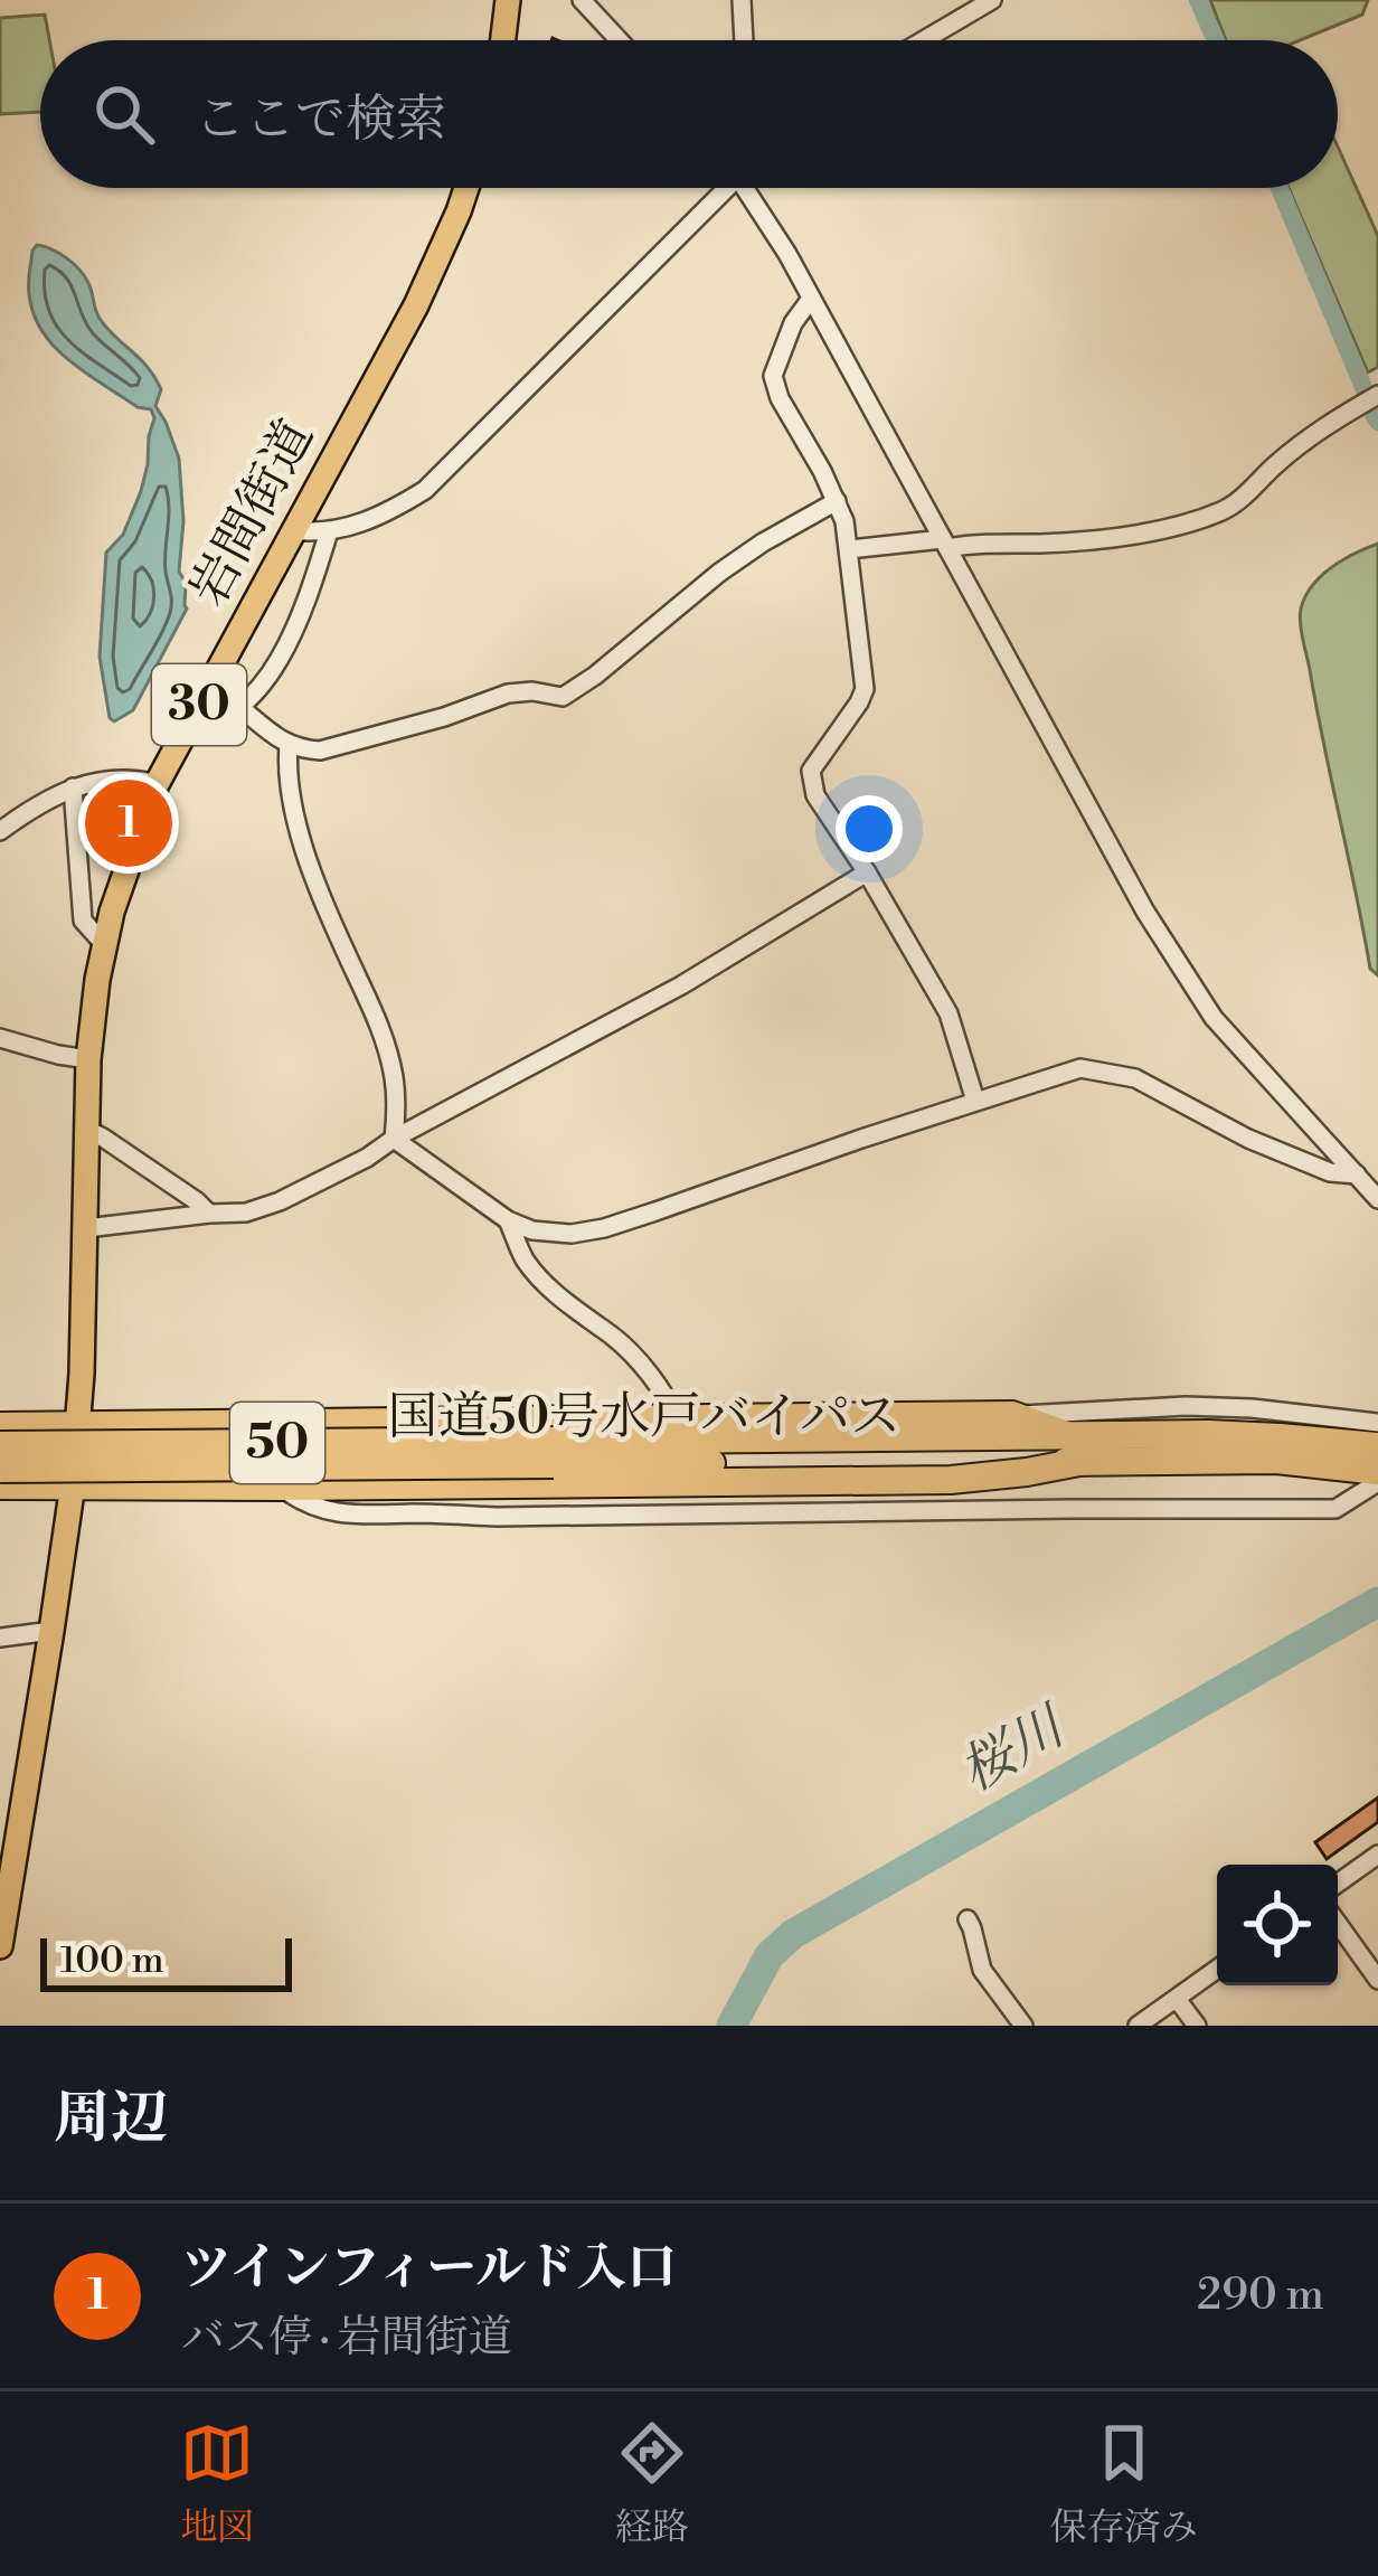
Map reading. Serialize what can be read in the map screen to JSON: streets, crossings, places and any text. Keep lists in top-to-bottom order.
{
  "streets": {
    "highway": ["国道50号水戸バイパス", "50"],
    "main road": ["岩間街道", "30"]
  },
  "crossings": [
    ["国道50号水戸バイパス", "50"]
  ],
  "water": ["桜川"],
  "scale_bar": "100 m",
  "page": {
    "search": "ここで検索",
    "pins": "1",
    "scale": "100 m",
    "heading": "周辺",
    "list": [
      {
        "mark": "1",
        "name": "ツインフィールド入口",
        "note": "バス停 · 岩間街道",
        "value": "290 m"
      }
    ],
    "nav": ["地図", "経路", "保存済み"]
  }
}
